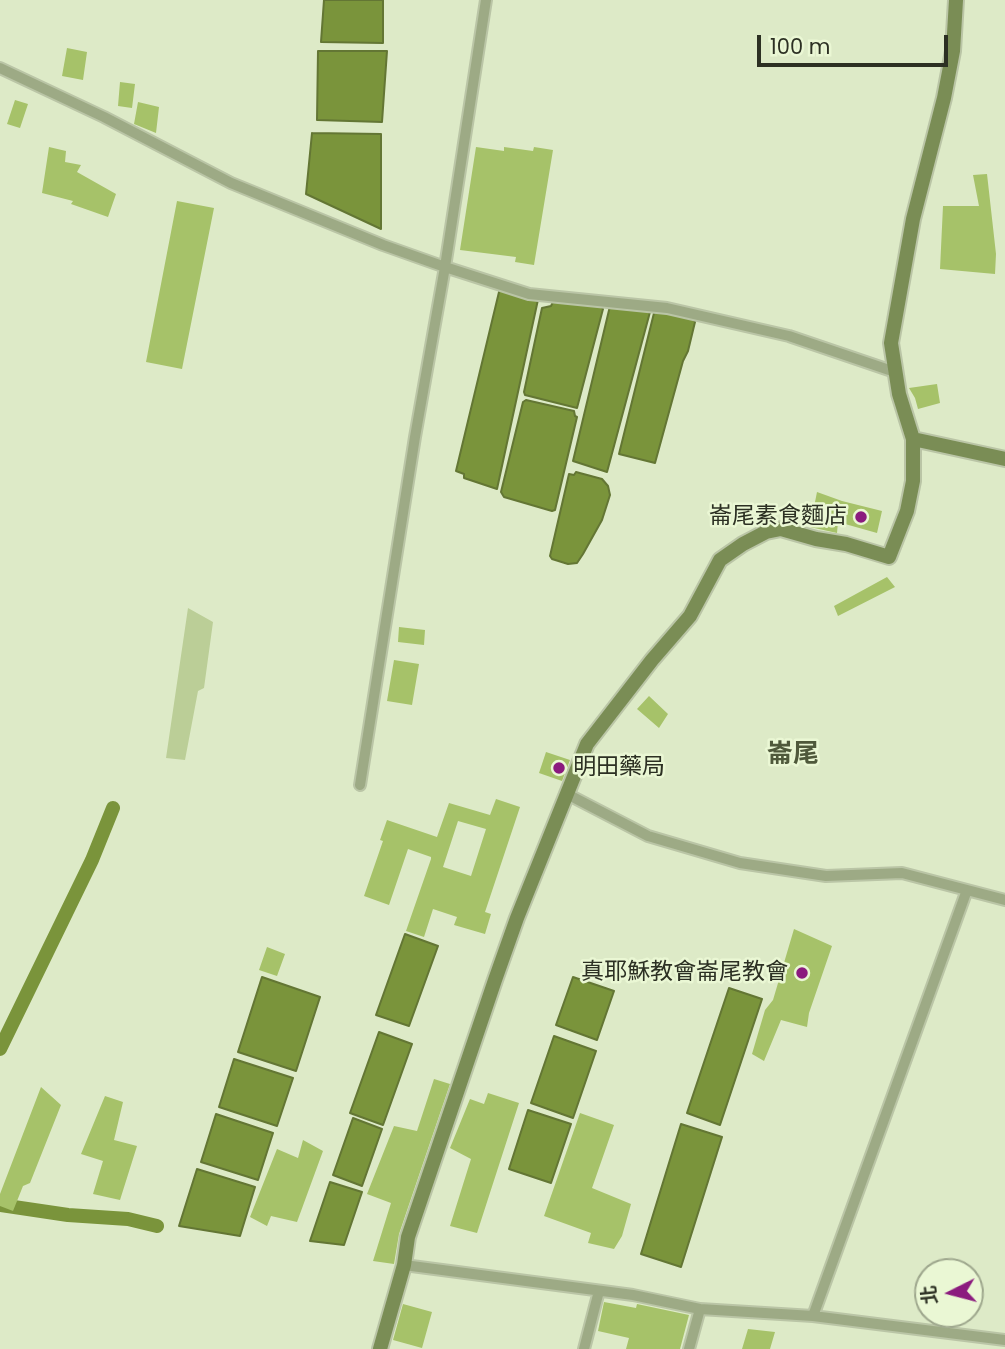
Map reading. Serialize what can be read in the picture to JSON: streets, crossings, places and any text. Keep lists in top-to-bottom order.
{
  "districts": ["崙尾"],
  "places": ["崙尾素食麵店", "明田藥局", "真耶穌教會崙尾教會"],
  "scale_bar": "100 m",
  "north": "left"
}
